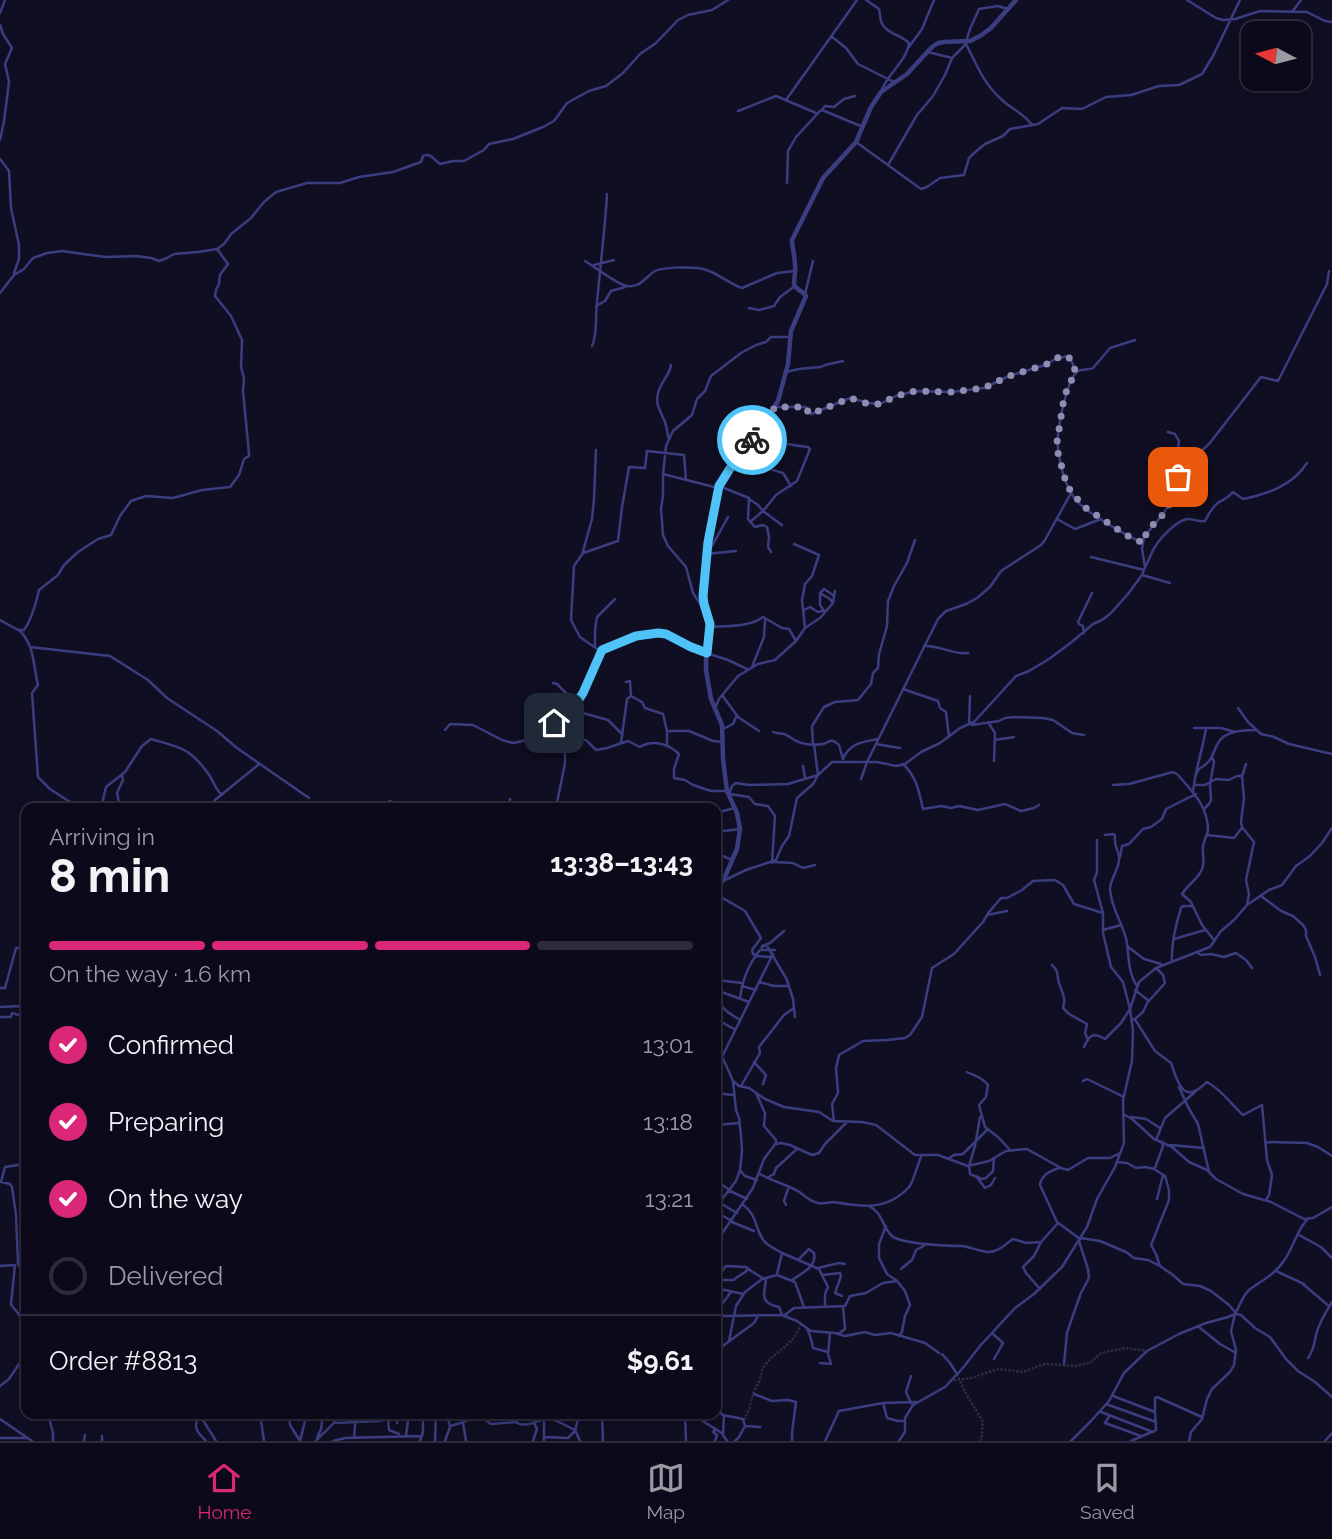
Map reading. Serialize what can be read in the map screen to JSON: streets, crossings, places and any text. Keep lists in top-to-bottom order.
{
  "north": "left",
  "page": {
    "heading": ["8 min", "Arriving in", "13:38–13:43"],
    "panel": ["Order #8813", "$9.61"],
    "bar": "On the way · 1.6 km",
    "list": [
      ["Confirmed", "13:01"],
      ["Preparing", "13:18"],
      ["On the way", "13:21"],
      "Delivered"
    ],
    "tabs": ["Home", "Map", "Saved"]
  }
}
